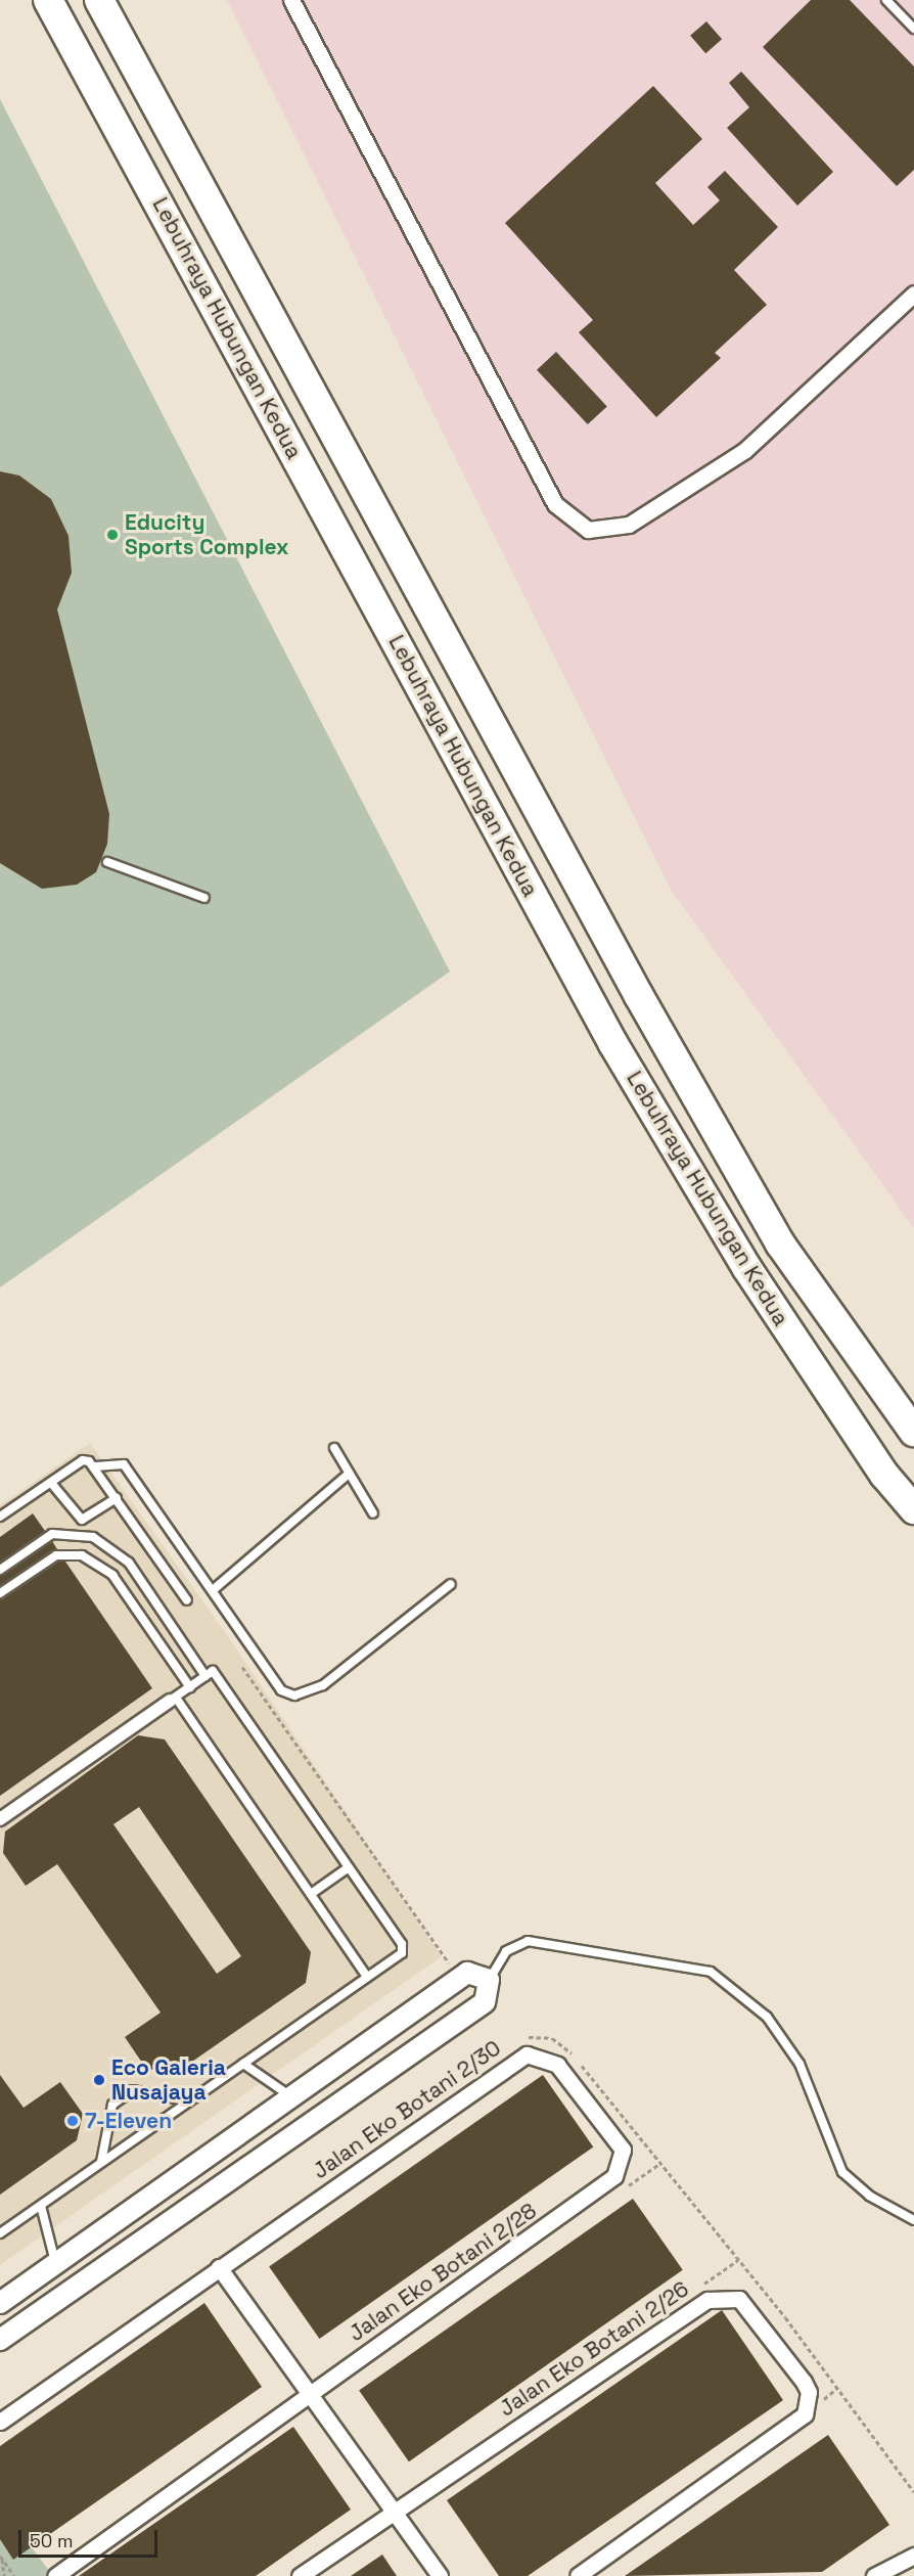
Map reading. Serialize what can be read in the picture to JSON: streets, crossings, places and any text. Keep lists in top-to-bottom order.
{
  "streets": {
    "highway": ["Lebuhraya Hubungan Kedua"],
    "street": ["Jalan Eko Botani 2/30", "Jalan Eko Botani 2/28", "Jalan Eko Botani 2/26"]
  },
  "crossings": [
    ["Jalan Eko Botani 2/30", "Jalan Eko Botani 2/28"]
  ],
  "places": ["Educity Sports Complex", "Eco Galeria Nusajaya", "7-Eleven"],
  "scale_bar": "50 m"
}
